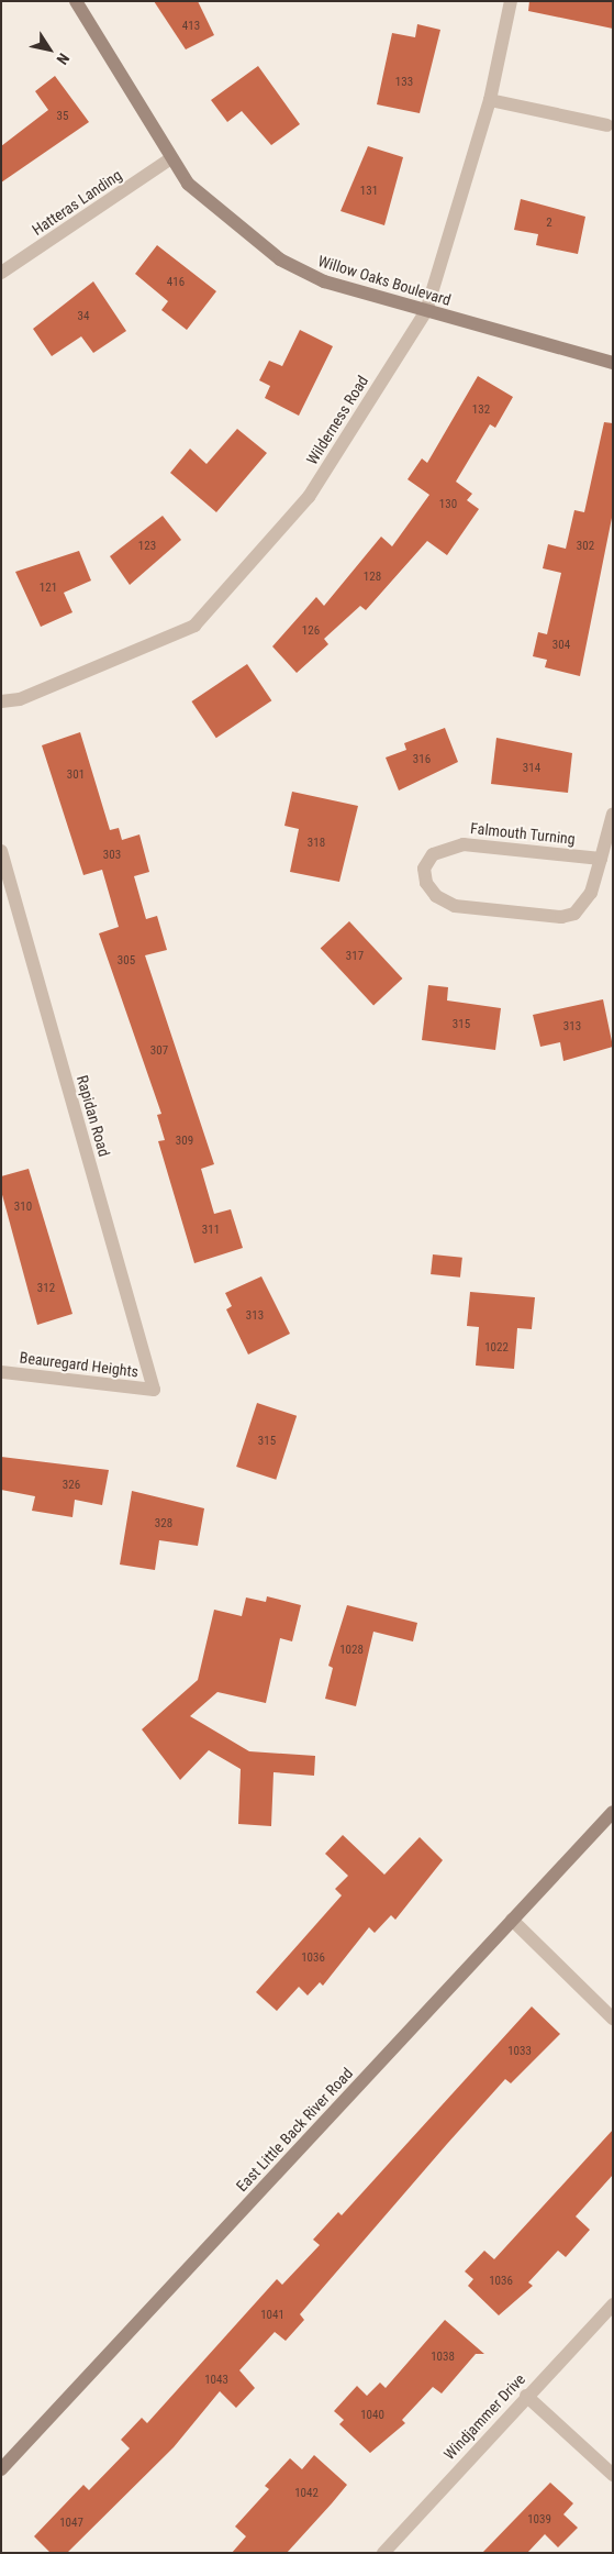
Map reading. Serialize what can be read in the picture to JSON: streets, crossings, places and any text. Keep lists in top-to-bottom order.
{
  "streets": {
    "street": [
      "Hatteras Landing",
      "Willow Oaks Boulevard",
      "Wilderness Road",
      "Falmouth Turning",
      "Rapidan Road",
      "Beauregard Heights",
      "East Little Back River Road",
      "Windjammer Drive"
    ]
  },
  "crossings": [
    ["Hatteras Landing", "Willow Oaks Boulevard"],
    ["Willow Oaks Boulevard", "Wilderness Road"],
    ["Rapidan Road", "Beauregard Heights"]
  ],
  "house_numbers": [
    "413",
    "133",
    "35",
    "131",
    "2",
    "416",
    "34",
    "132",
    "130",
    "123",
    "302",
    "128",
    "121",
    "126",
    "304",
    "316",
    "314",
    "301",
    "318",
    "303",
    "317",
    "305",
    "315",
    "313",
    "307",
    "309",
    "310",
    "311",
    "312",
    "313",
    "1022",
    "315",
    "326",
    "328",
    "1028",
    "1036",
    "1033",
    "1036",
    "1041",
    "1038",
    "1043",
    "1040",
    "1042",
    "1039",
    "1047"
  ],
  "north": "bottom right"
}
